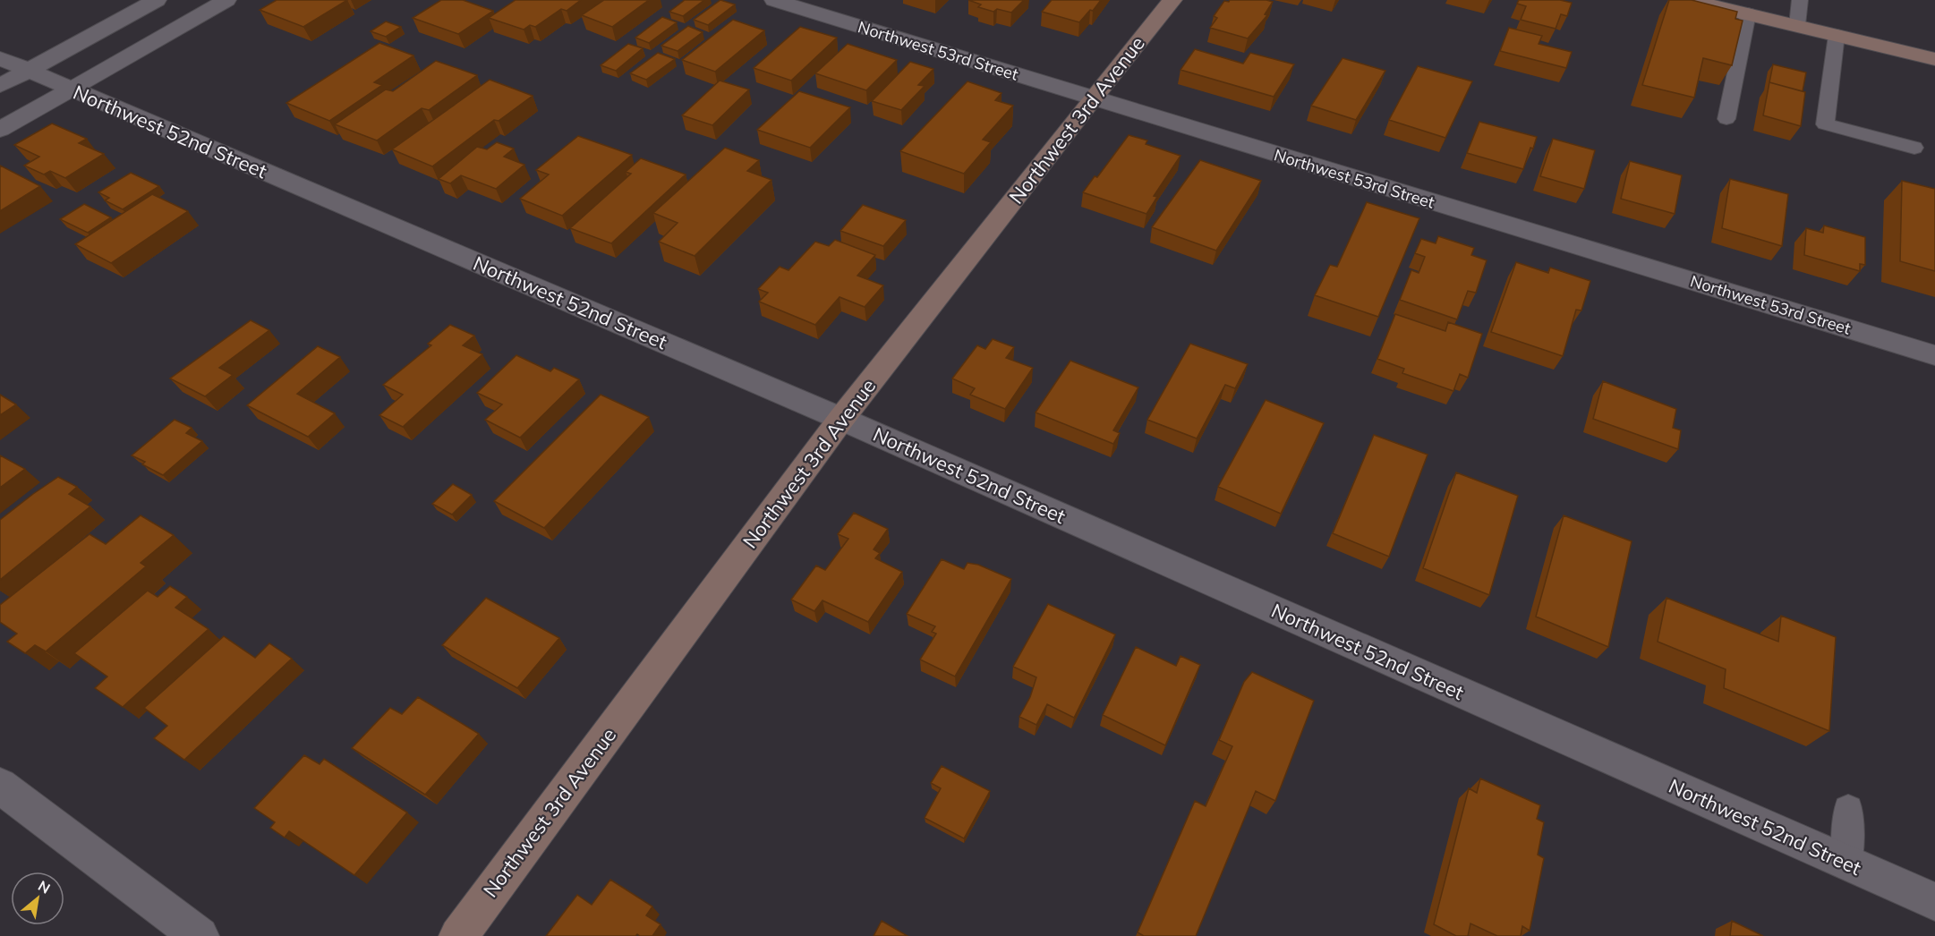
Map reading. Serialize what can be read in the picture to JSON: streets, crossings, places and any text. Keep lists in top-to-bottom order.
{
  "streets": {
    "street": ["Northwest 53rd Street", "Northwest 3rd Avenue", "Northwest 52nd Street"]
  },
  "crossings": [
    ["Northwest 53rd Street", "Northwest 3rd Avenue"],
    ["Northwest 3rd Avenue", "Northwest 52nd Street"]
  ],
  "north": "top right"
}
